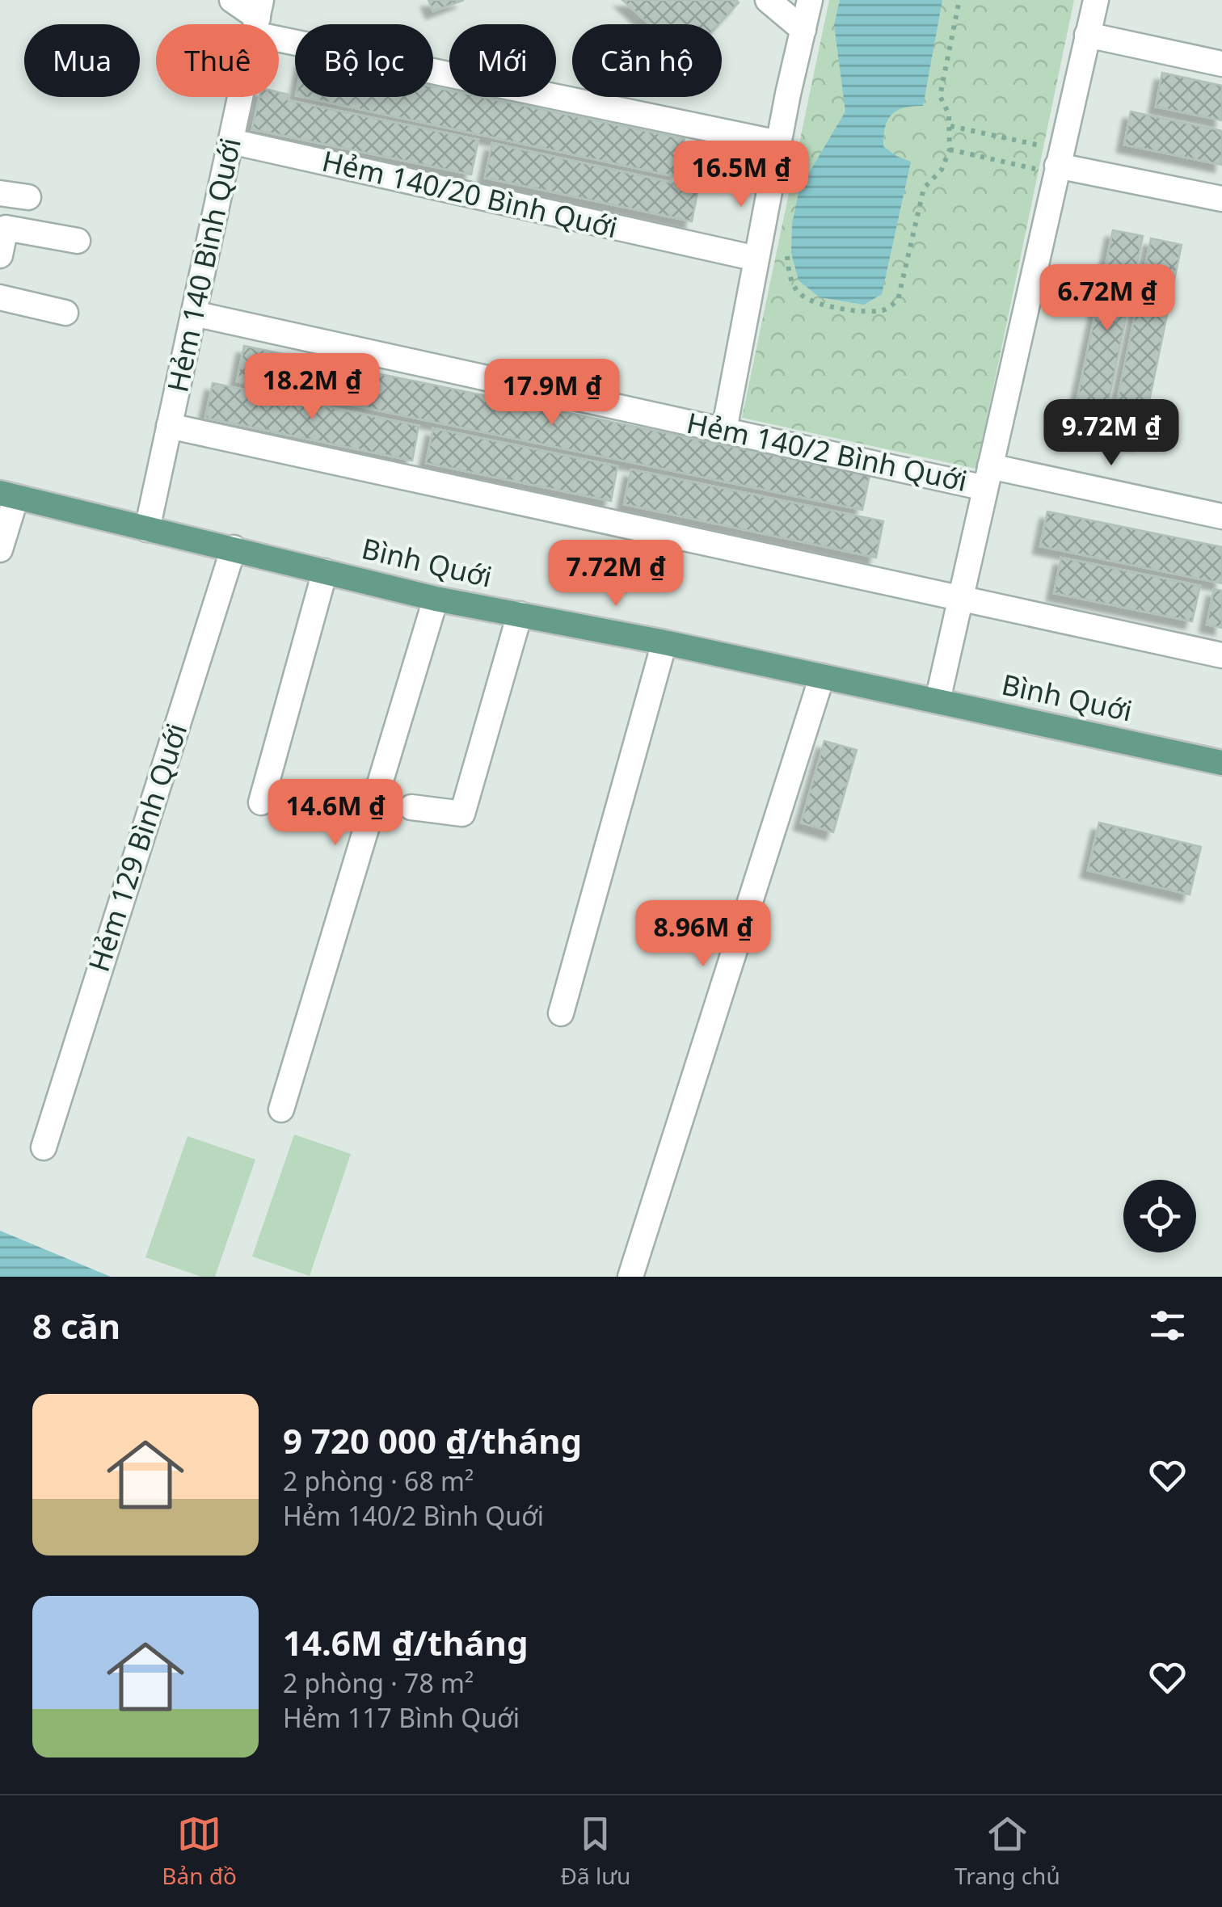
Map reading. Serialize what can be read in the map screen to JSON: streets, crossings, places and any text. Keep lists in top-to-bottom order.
{
  "streets": {
    "main road": ["Bình Quới"],
    "street": [
      "Hẻm 140/20 Bình Quới",
      "Hẻm 140 Bình Quới",
      "Hẻm 140/2 Bình Quới",
      "Hẻm 129 Bình Quới"
    ]
  },
  "crossings": [
    ["Hẻm 140/20 Bình Quới", "Hẻm 140 Bình Quới"],
    ["Hẻm 140 Bình Quới", "Hẻm 140/2 Bình Quới"],
    ["Hẻm 140 Bình Quới", "Bình Quới"],
    ["Bình Quới", "Hẻm 129 Bình Quới"]
  ],
  "page": {
    "chip": [
      "Mua",
      "Thuê",
      "Bộ lọc",
      "Mới",
      "Căn hộ"
    ],
    "price": [
      "16.5M ₫",
      "6.72M ₫",
      "18.2M ₫",
      "17.9M ₫",
      "9.72M ₫",
      "7.72M ₫",
      "14.6M ₫",
      "8.96M ₫"
    ],
    "heading": "8 căn",
    "list": [
      {
        "name": "9 720 000 ₫/tháng",
        "note": "2 phòng · 68 m² · Hẻm 140/2 Bình Quới"
      },
      {
        "name": "14.6M ₫/tháng",
        "note": "2 phòng · 78 m² · Hẻm 117 Bình Quới"
      }
    ],
    "tabs": ["Bản đồ", "Đã lưu", "Trang chủ"]
  }
}
